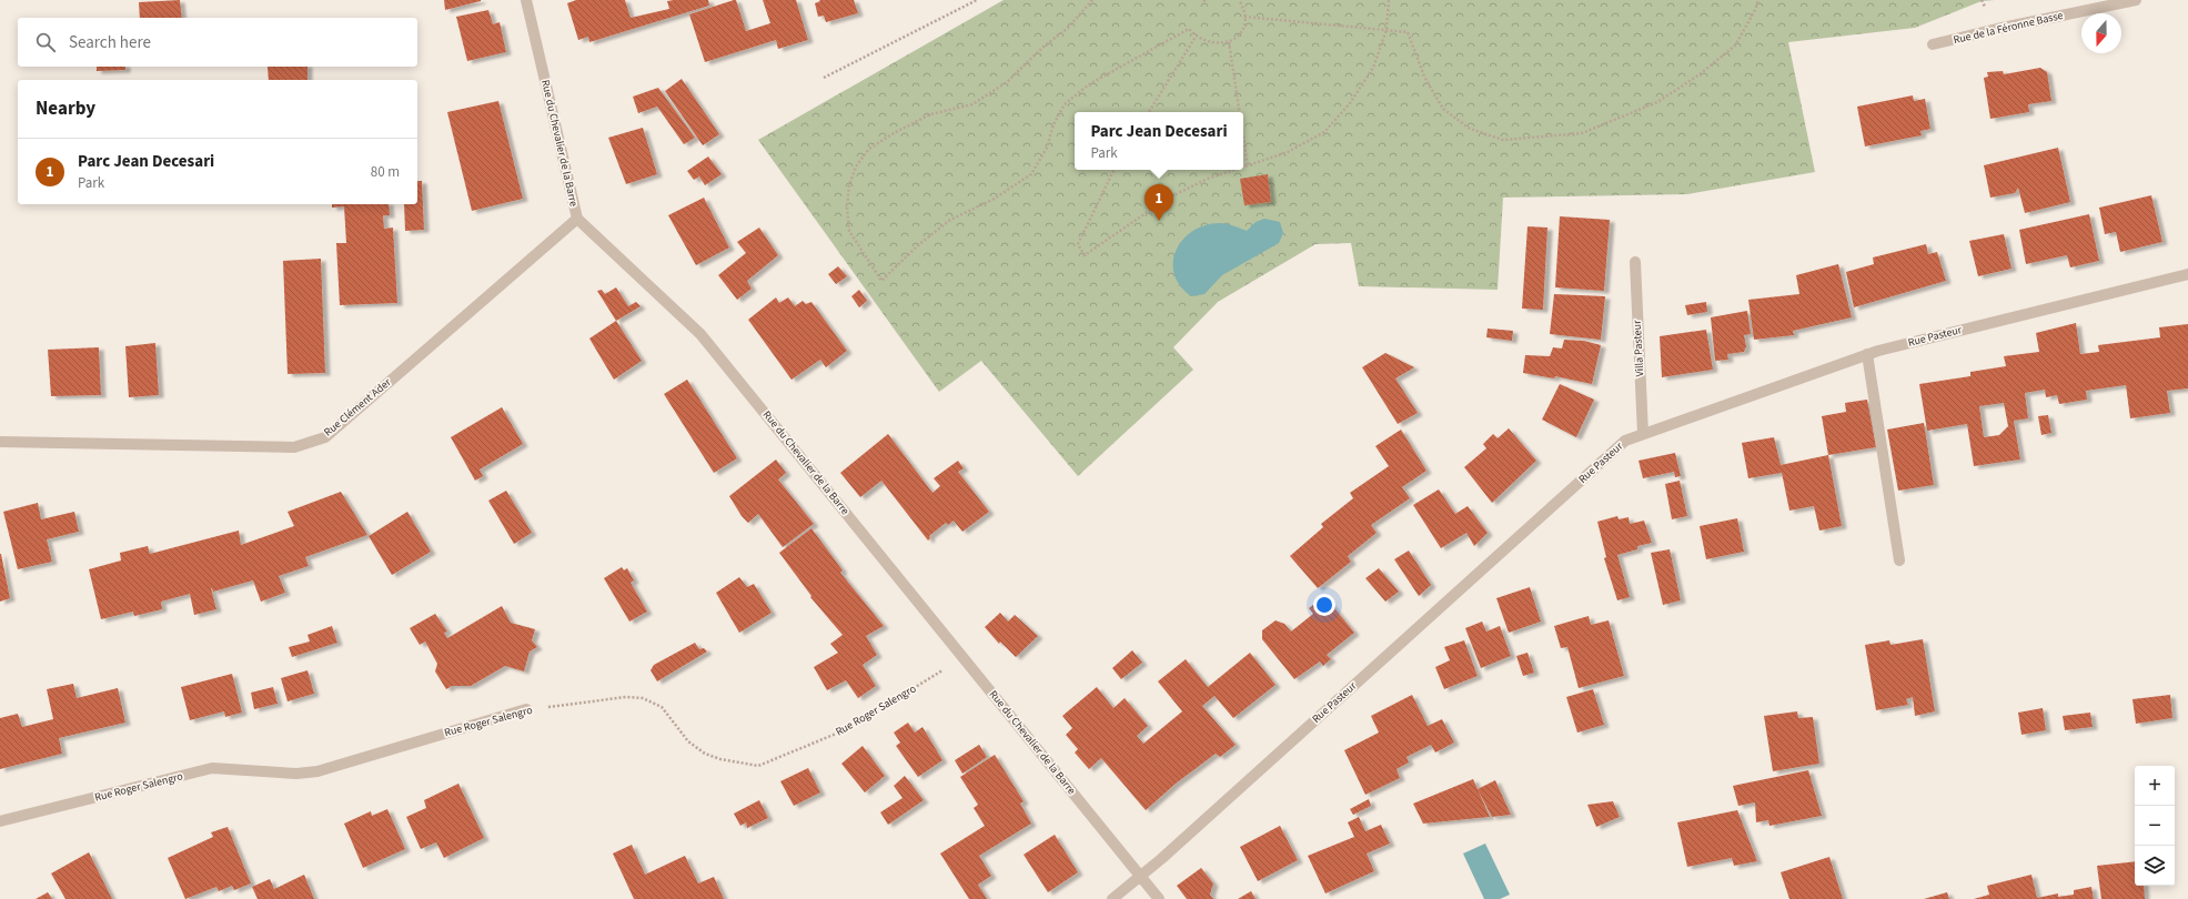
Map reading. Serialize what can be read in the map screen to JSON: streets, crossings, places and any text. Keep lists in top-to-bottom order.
{
  "streets": {
    "street": [
      "Rue de la Féronne Basse",
      "Rue du Chevalier de la Barre",
      "Rue Pasteur",
      "Villa Pasteur",
      "Rue Clément Ader",
      "Rue Roger Salengro"
    ]
  },
  "crossings": [
    ["Rue du Chevalier de la Barre", "Rue Pasteur"],
    ["Rue du Chevalier de la Barre", "Rue Clément Ader"],
    ["Rue du Chevalier de la Barre", "Rue Roger Salengro"],
    ["Rue Pasteur", "Villa Pasteur"]
  ],
  "north": "bottom",
  "page": {
    "search": "Search here",
    "heading": "Nearby",
    "popup": ["Parc Jean Decesari", "Park"],
    "list": [
      {
        "mark": "1",
        "name": "Parc Jean Decesari",
        "note": "Park",
        "value": "80 m"
      }
    ],
    "pins": "1",
    "map_buttons": ["+", "−"]
  }
}
